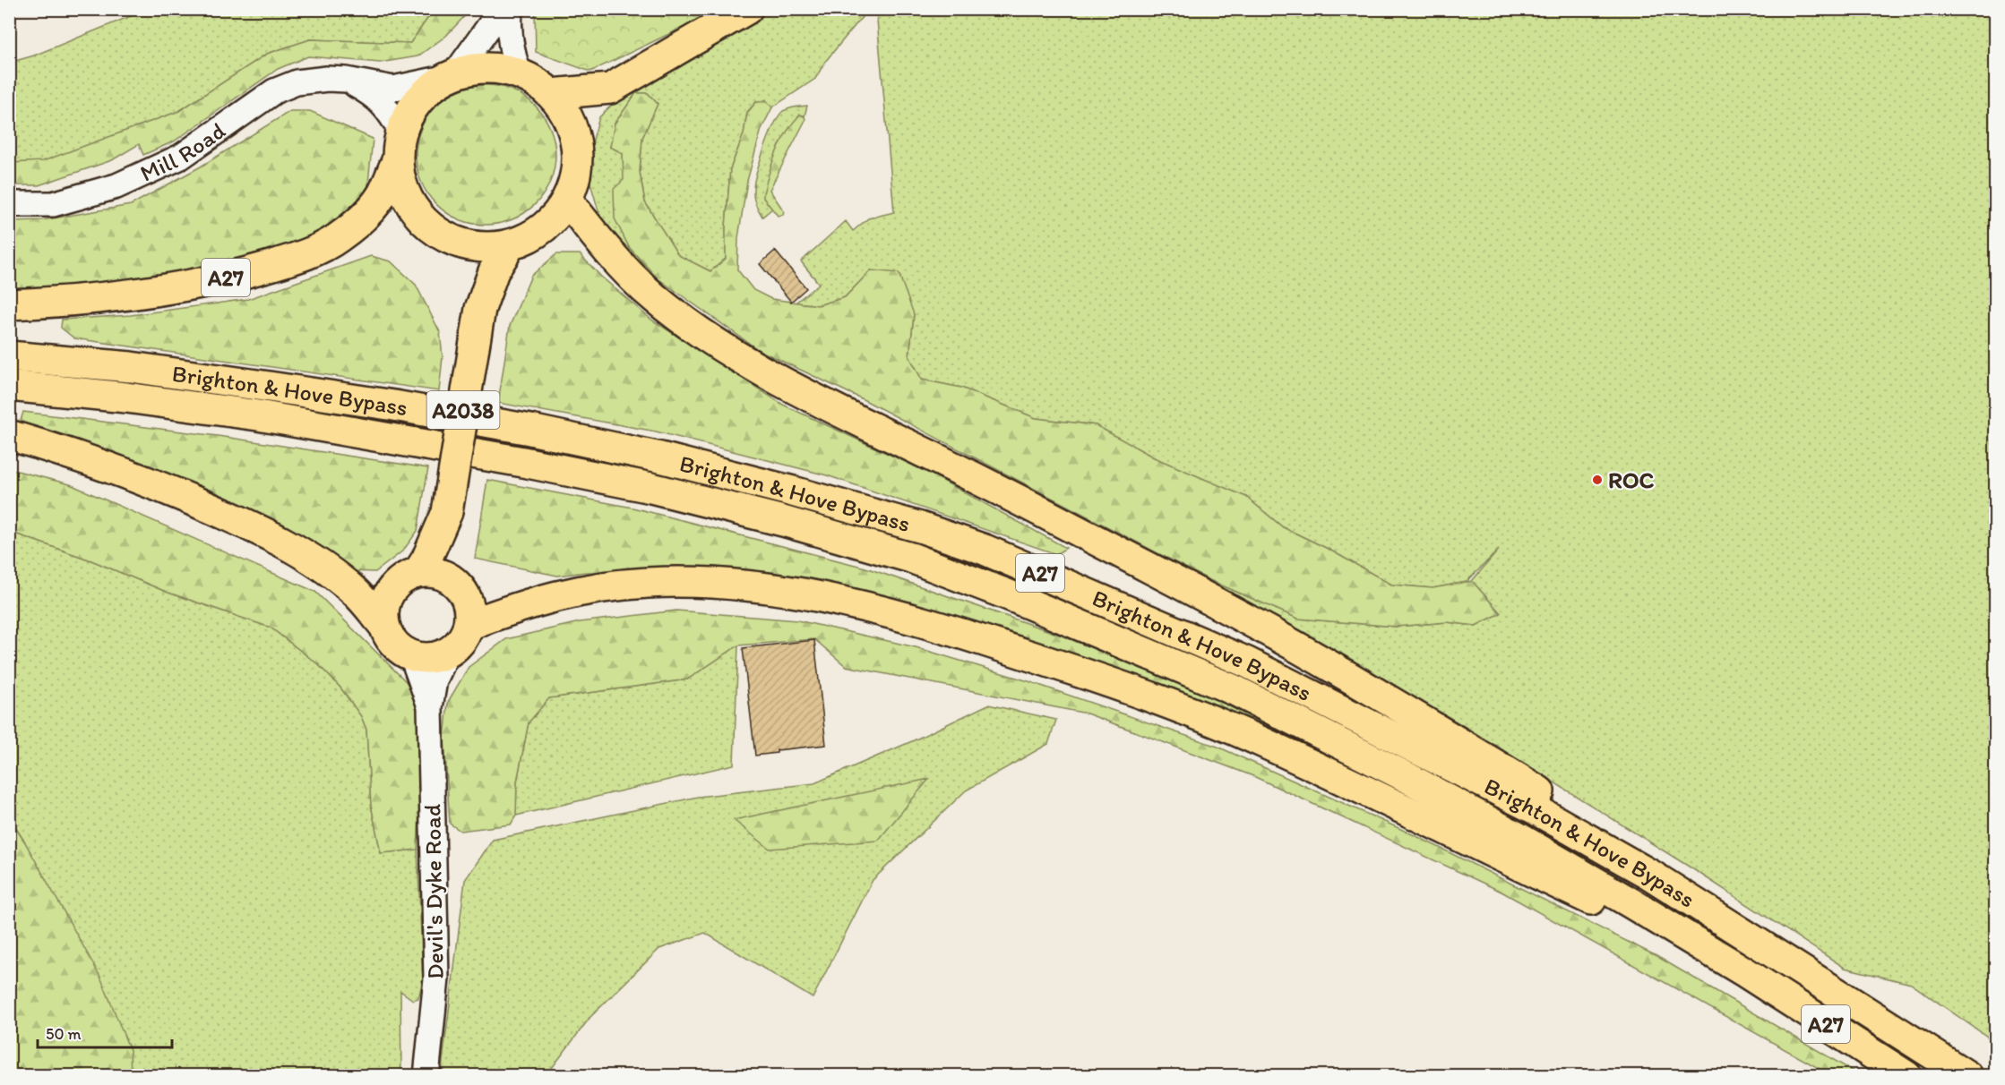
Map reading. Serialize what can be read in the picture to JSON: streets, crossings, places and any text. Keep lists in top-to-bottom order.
{
  "streets": {
    "main road": ["A27", "Brighton & Hove Bypass", "A2038"],
    "street": ["Mill Road", "Devil's Dyke Road"]
  },
  "crossings": [
    ["Mill Road", "A27"],
    ["Mill Road", "A2038"],
    ["A27", "Brighton & Hove Bypass"],
    ["A27", "A2038"],
    ["A27", "Devil's Dyke Road"],
    ["A2038", "Devil's Dyke Road"]
  ],
  "places": ["ROC"],
  "scale_bar": "50 m"
}
